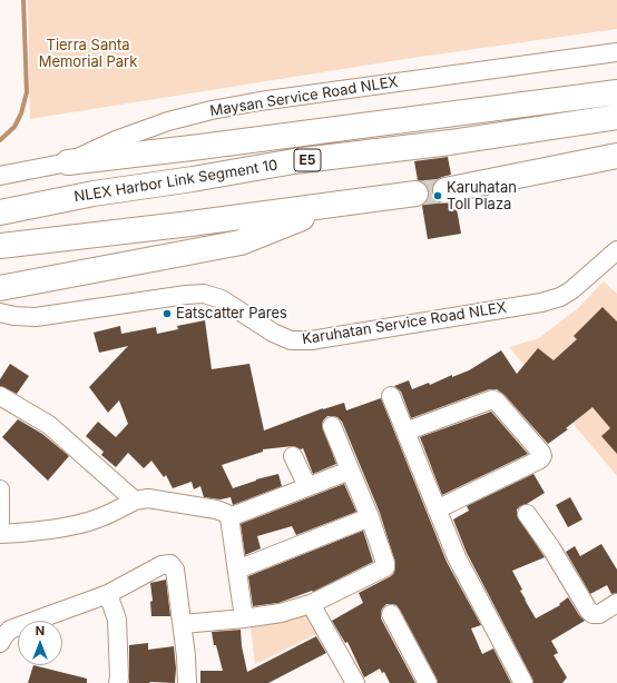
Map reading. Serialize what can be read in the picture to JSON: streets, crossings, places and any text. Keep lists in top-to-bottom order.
{
  "streets": {
    "highway": ["E5", "NLEX Harbor Link Segment 10"],
    "street": ["Maysan Service Road NLEX", "Karuhatan Service Road NLEX"]
  },
  "parks": ["Tierra Santa Memorial Park"],
  "places": ["Karuhatan Toll Plaza", "Eatscatter Pares"],
  "north": "top"
}
